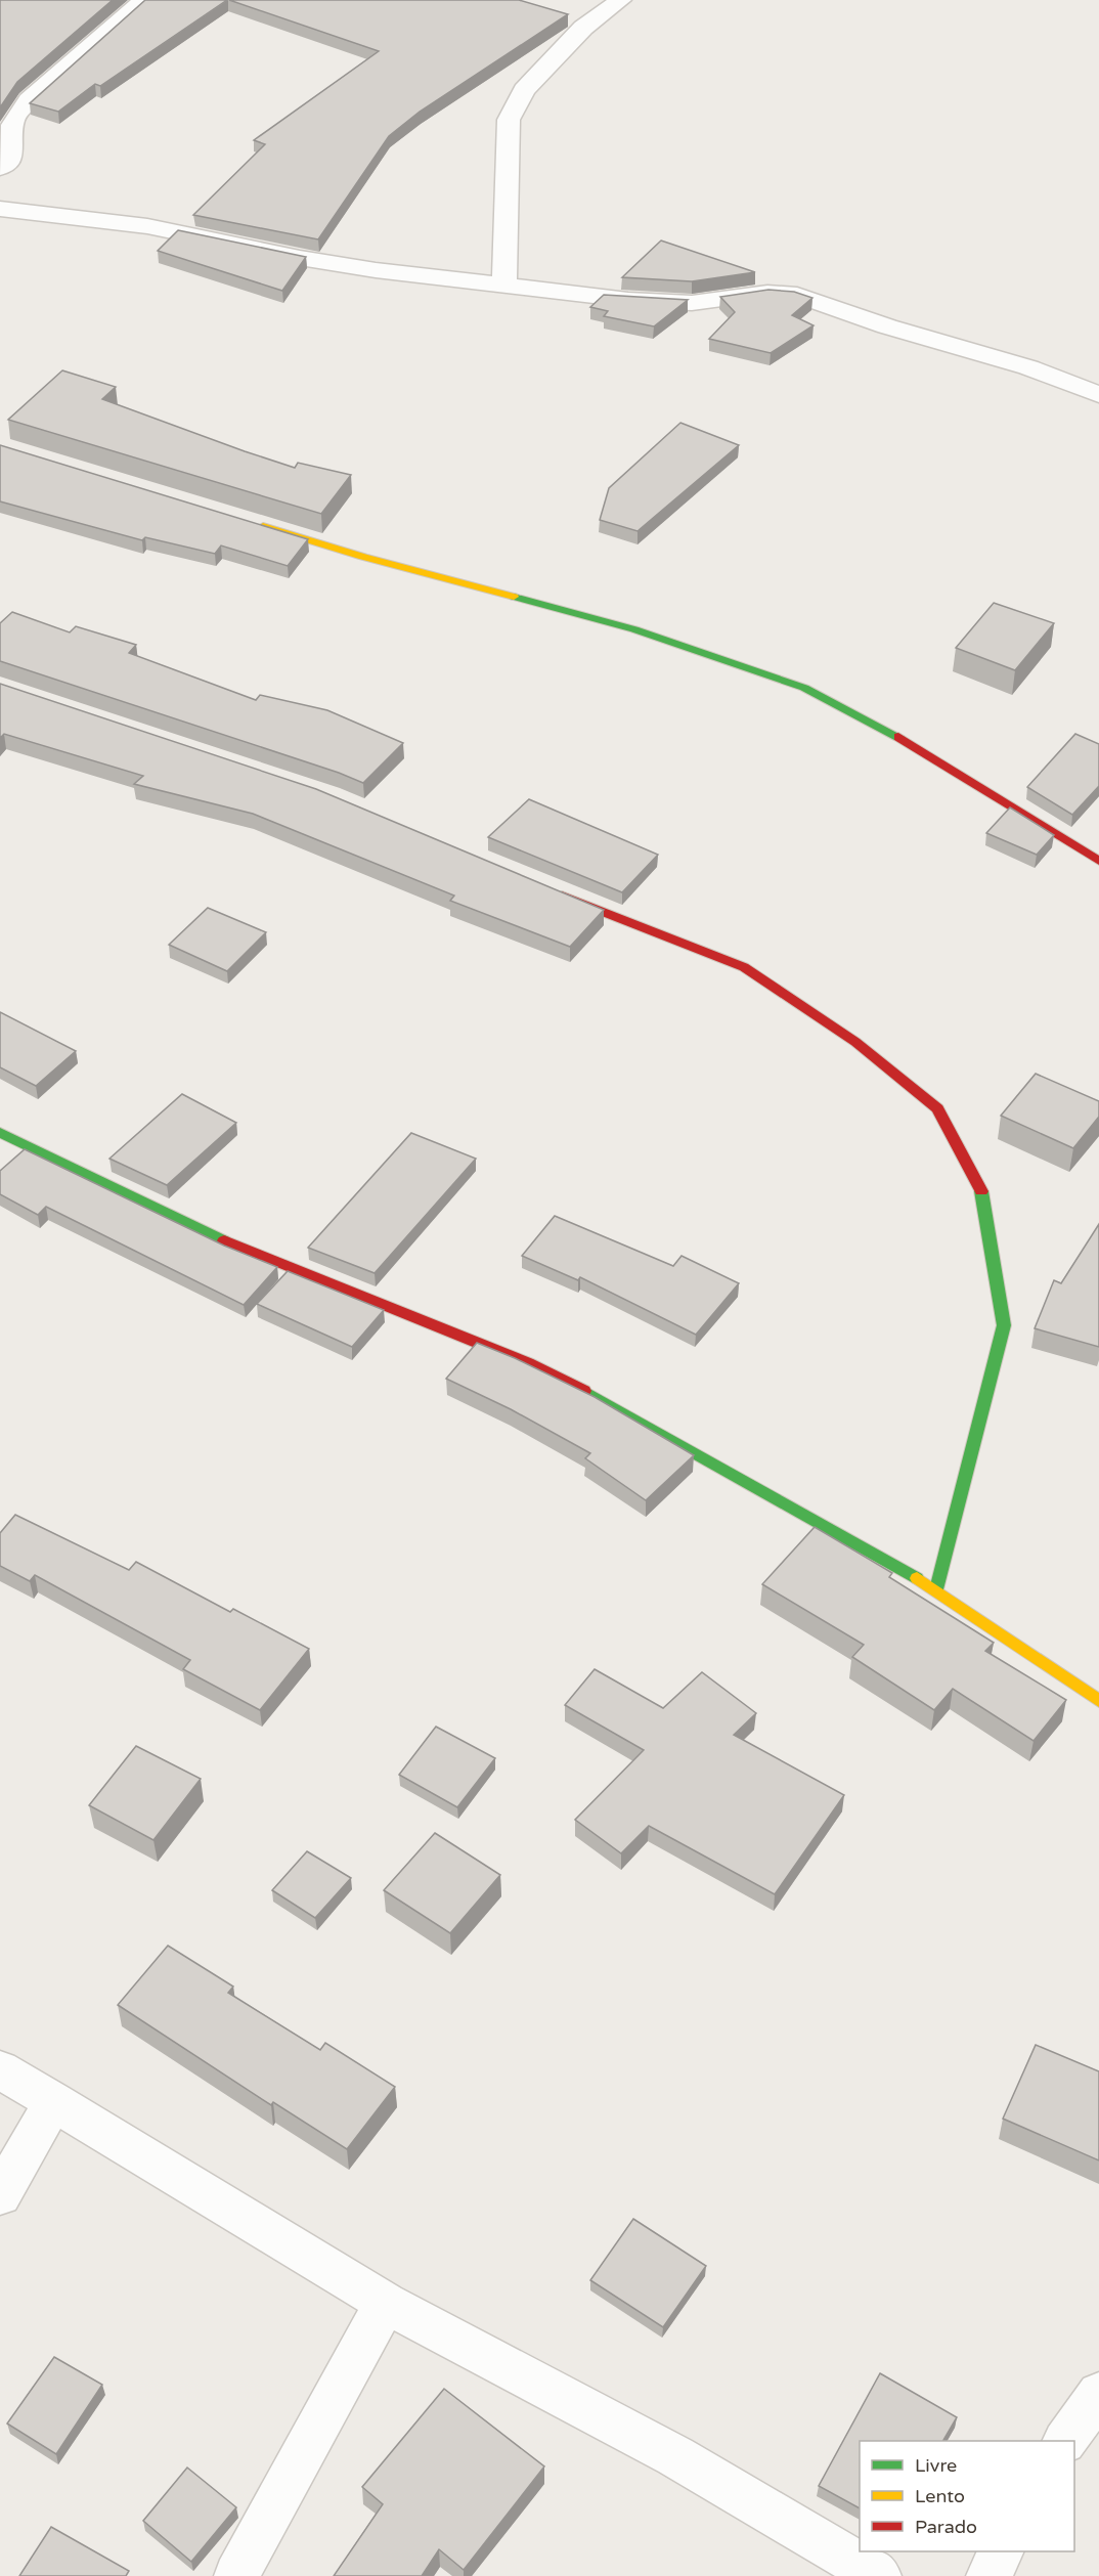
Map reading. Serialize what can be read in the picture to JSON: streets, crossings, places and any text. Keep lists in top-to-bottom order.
{
  "legend": ["Livre", "Lento", "Parado"]
}
